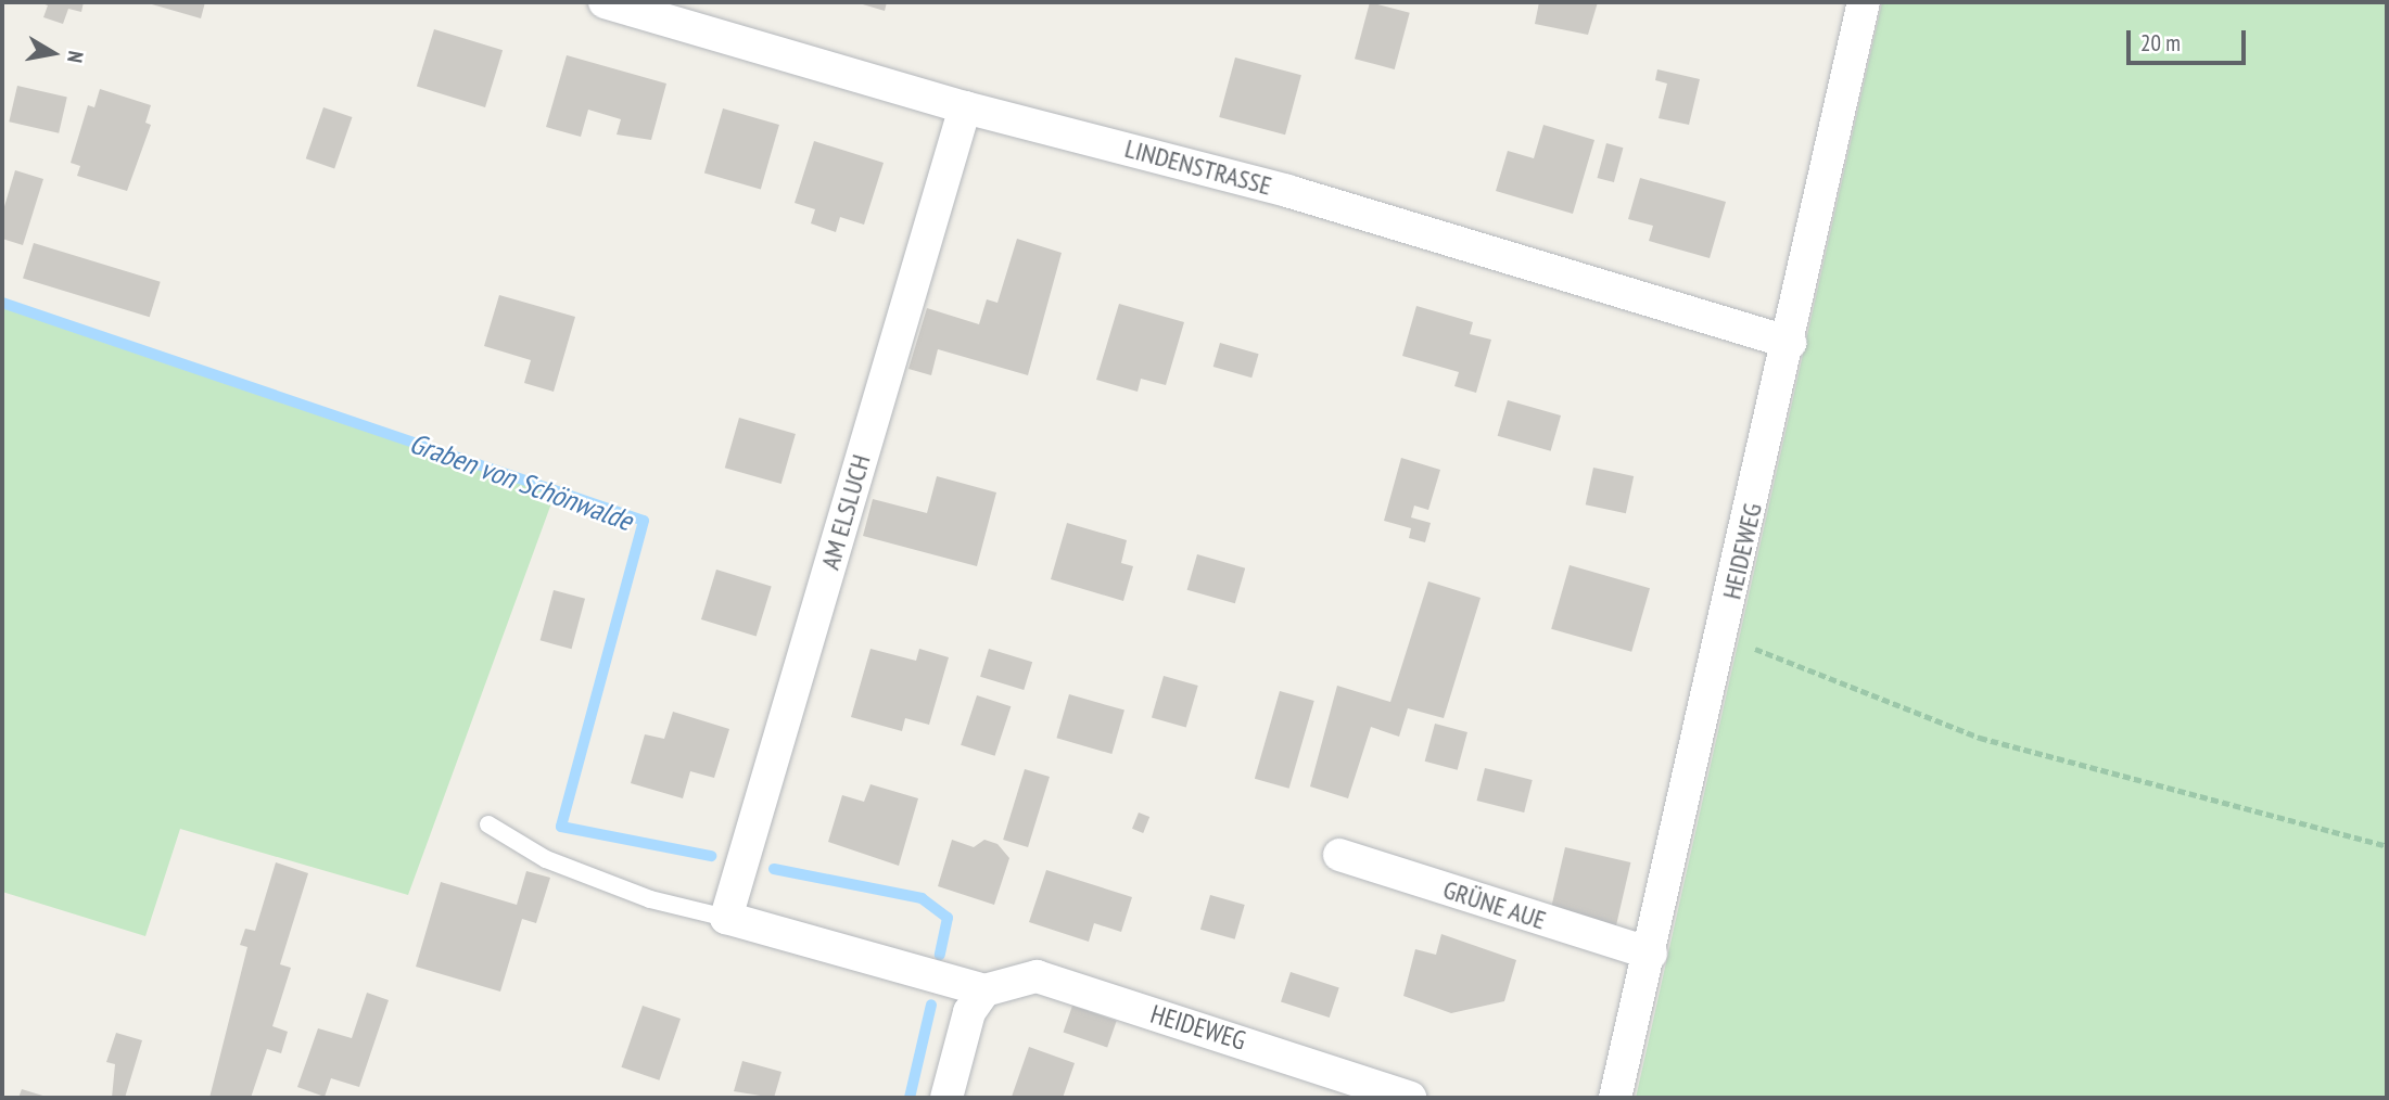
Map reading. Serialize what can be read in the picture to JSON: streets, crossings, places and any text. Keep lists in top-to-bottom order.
{
  "streets": {
    "street": [
      "LINDENSTRASSE",
      "AM ELSLUCH",
      "HEIDEWEG",
      "GRÜNE AUE"
    ]
  },
  "crossings": [
    ["LINDENSTRASSE", "AM ELSLUCH"],
    ["LINDENSTRASSE", "HEIDEWEG"],
    ["HEIDEWEG", "GRÜNE AUE"]
  ],
  "water": ["Graben von Schönwalde"],
  "scale_bar": "20 m",
  "north": "right"
}
